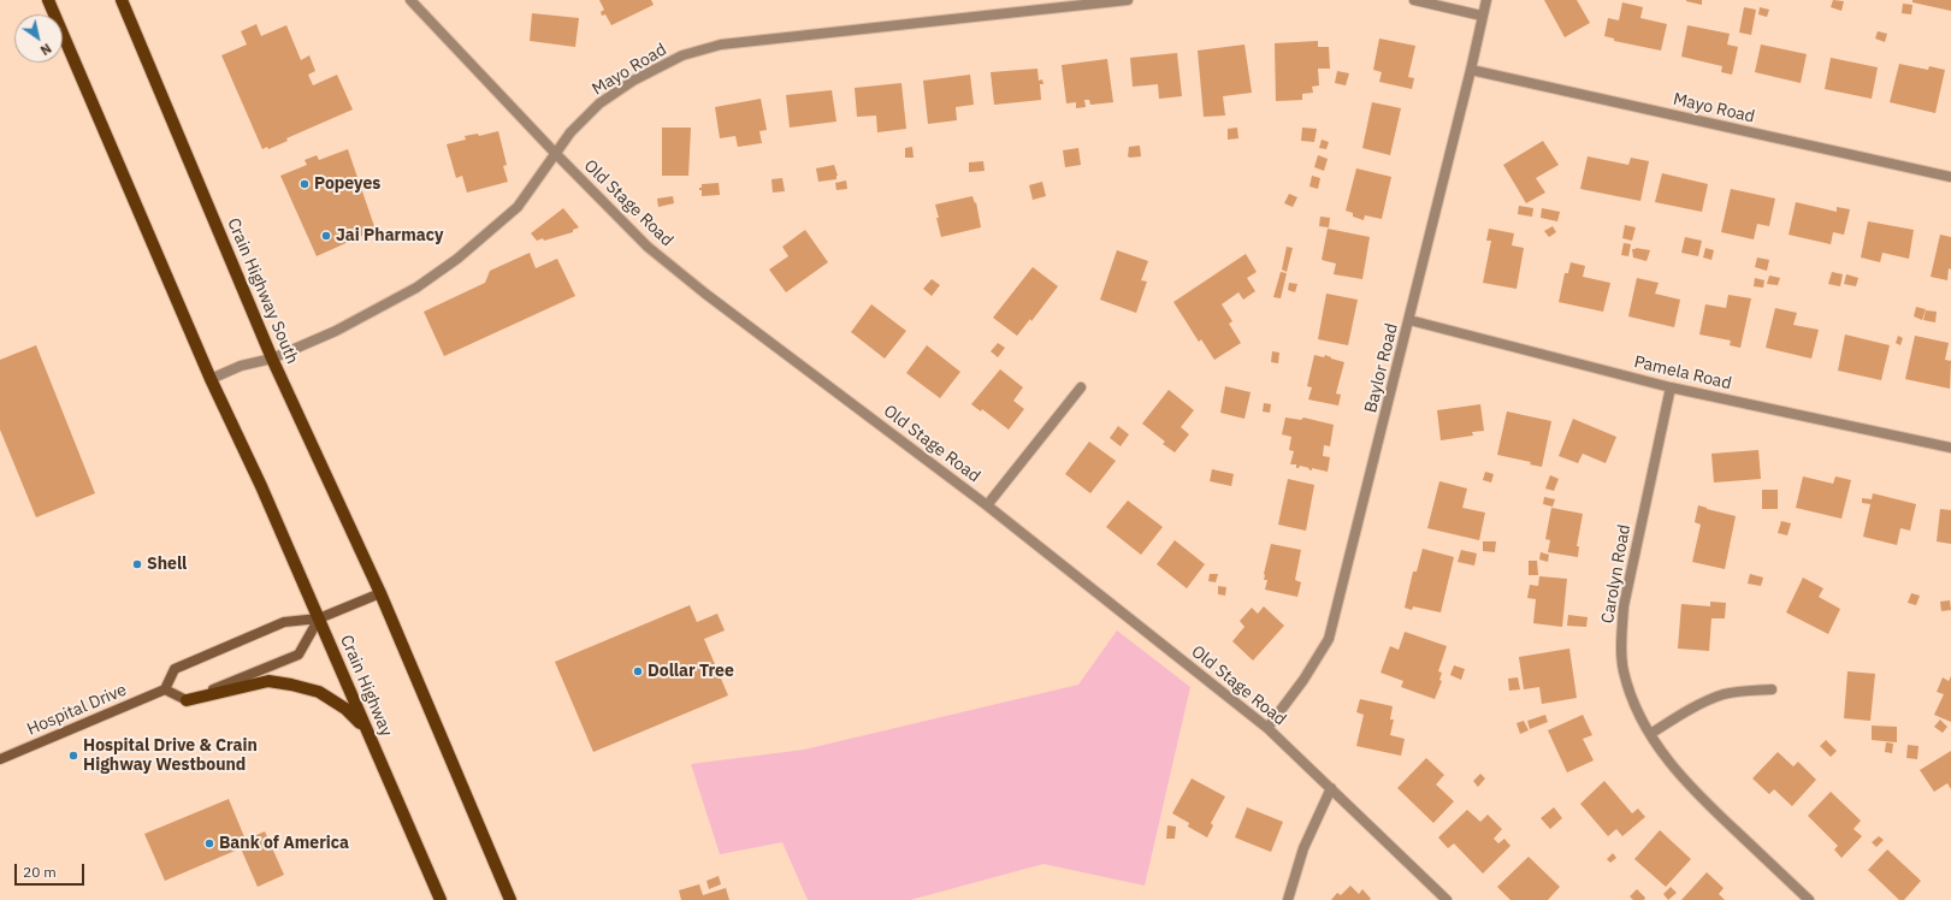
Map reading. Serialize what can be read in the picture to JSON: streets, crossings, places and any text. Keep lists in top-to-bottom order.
{
  "streets": {
    "main road": ["Crain Highway South", "Crain Highway"],
    "street": [
      "Mayo Road",
      "Old Stage Road",
      "Baylor Road",
      "Pamela Road",
      "Carolyn Road",
      "Hospital Drive"
    ]
  },
  "crossings": [
    ["Mayo Road", "Old Stage Road"],
    ["Mayo Road", "Crain Highway South"],
    ["Mayo Road", "Baylor Road"],
    ["Mayo Road", "Crain Highway"],
    ["Old Stage Road", "Baylor Road"],
    ["Baylor Road", "Pamela Road"],
    ["Pamela Road", "Carolyn Road"]
  ],
  "places": [
    "Popeyes",
    "Jai Pharmacy",
    "Shell",
    "Dollar Tree",
    "Hospital Drive & Crain Highway Westbound",
    "Bank of America"
  ],
  "scale_bar": "20 m",
  "north": "bottom right"
}
